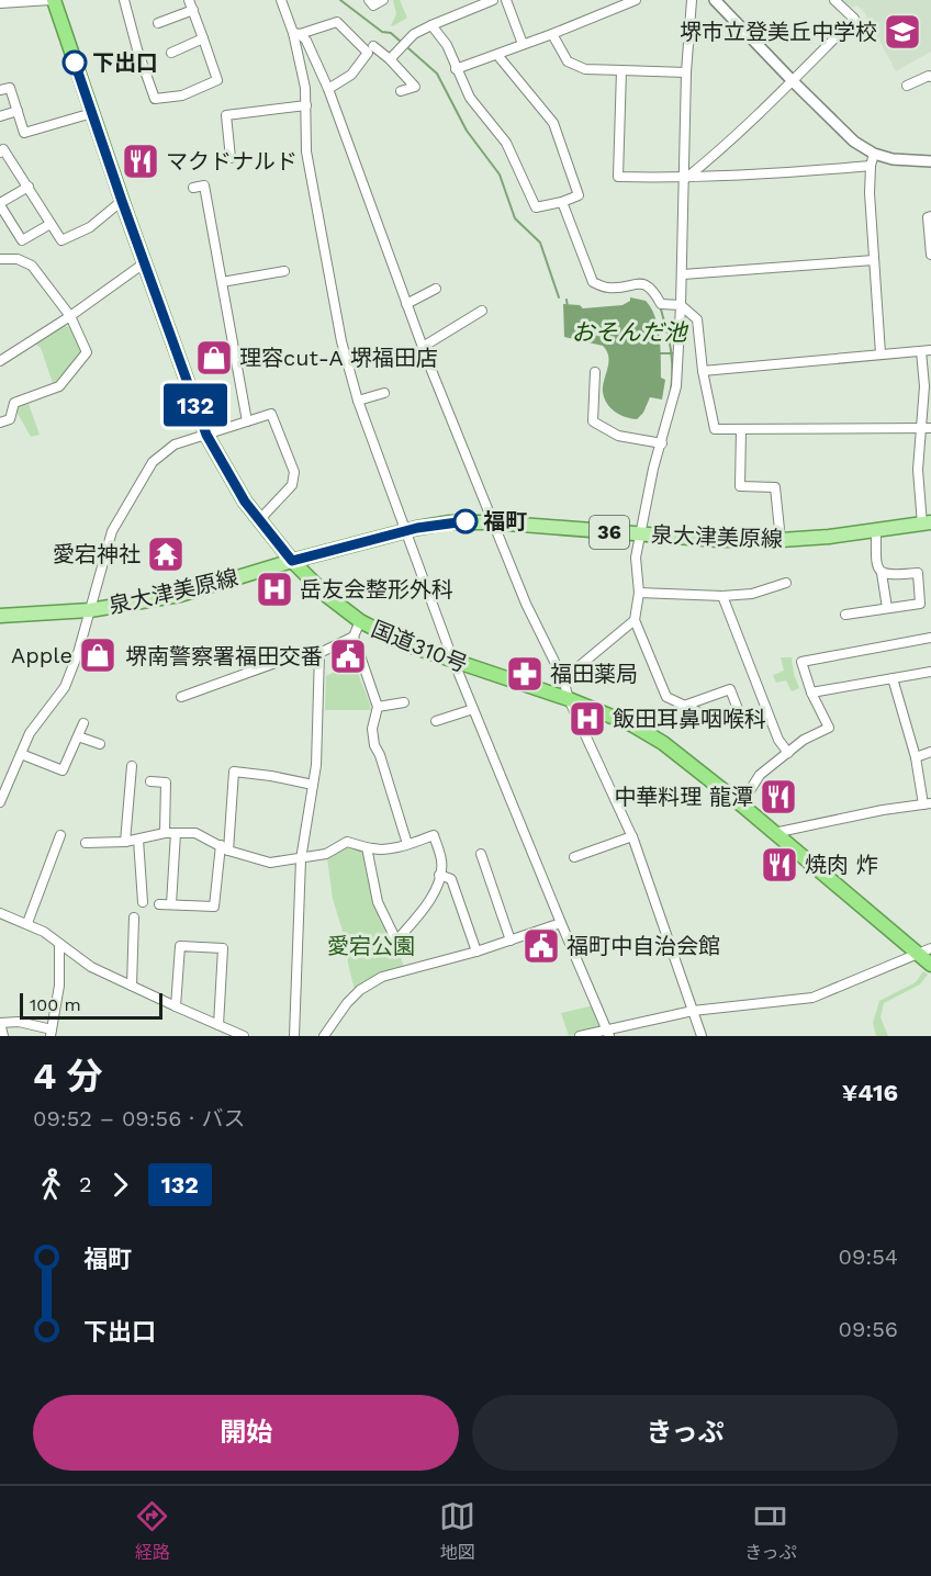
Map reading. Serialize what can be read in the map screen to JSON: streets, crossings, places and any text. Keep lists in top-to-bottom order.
{
  "streets": {
    "highway": ["国道310号"],
    "main road": ["36", "泉大津美原線"]
  },
  "crossings": [
    ["泉大津美原線", "国道310号"]
  ],
  "water": ["おそんだ池"],
  "parks": ["愛宕公園"],
  "places": {
    "school or university": ["堺市立登美丘中学校"],
    "other": ["下出口", "福町"],
    "restaurant": ["マクドナルド", "中華料理 龍潭", "焼肉 炸"],
    "shop": ["理容cut-A 堺福田店", "Apple"],
    "temple": ["愛宕神社"],
    "hospital": ["岳友会整形外科", "飯田耳鼻咽喉科"],
    "public building": ["堺南警察署福田交番", "福町中自治会館"],
    "pharmacy": ["福田薬局"]
  },
  "lines": ["bus line 132"],
  "scale_bar": "100 m",
  "page": {
    "on_map": "132",
    "scale": "100 m",
    "heading": ["4 分", "09:52 – 09:56 · バス", "¥416"],
    "legs": ["2", "132"],
    "list": [
      {
        "name": "福町",
        "value": "09:54"
      },
      {
        "name": "下出口",
        "value": "09:56"
      }
    ],
    "buttons": ["開始", "きっぷ"],
    "tabs": ["経路", "地図", "きっぷ"]
  }
}
